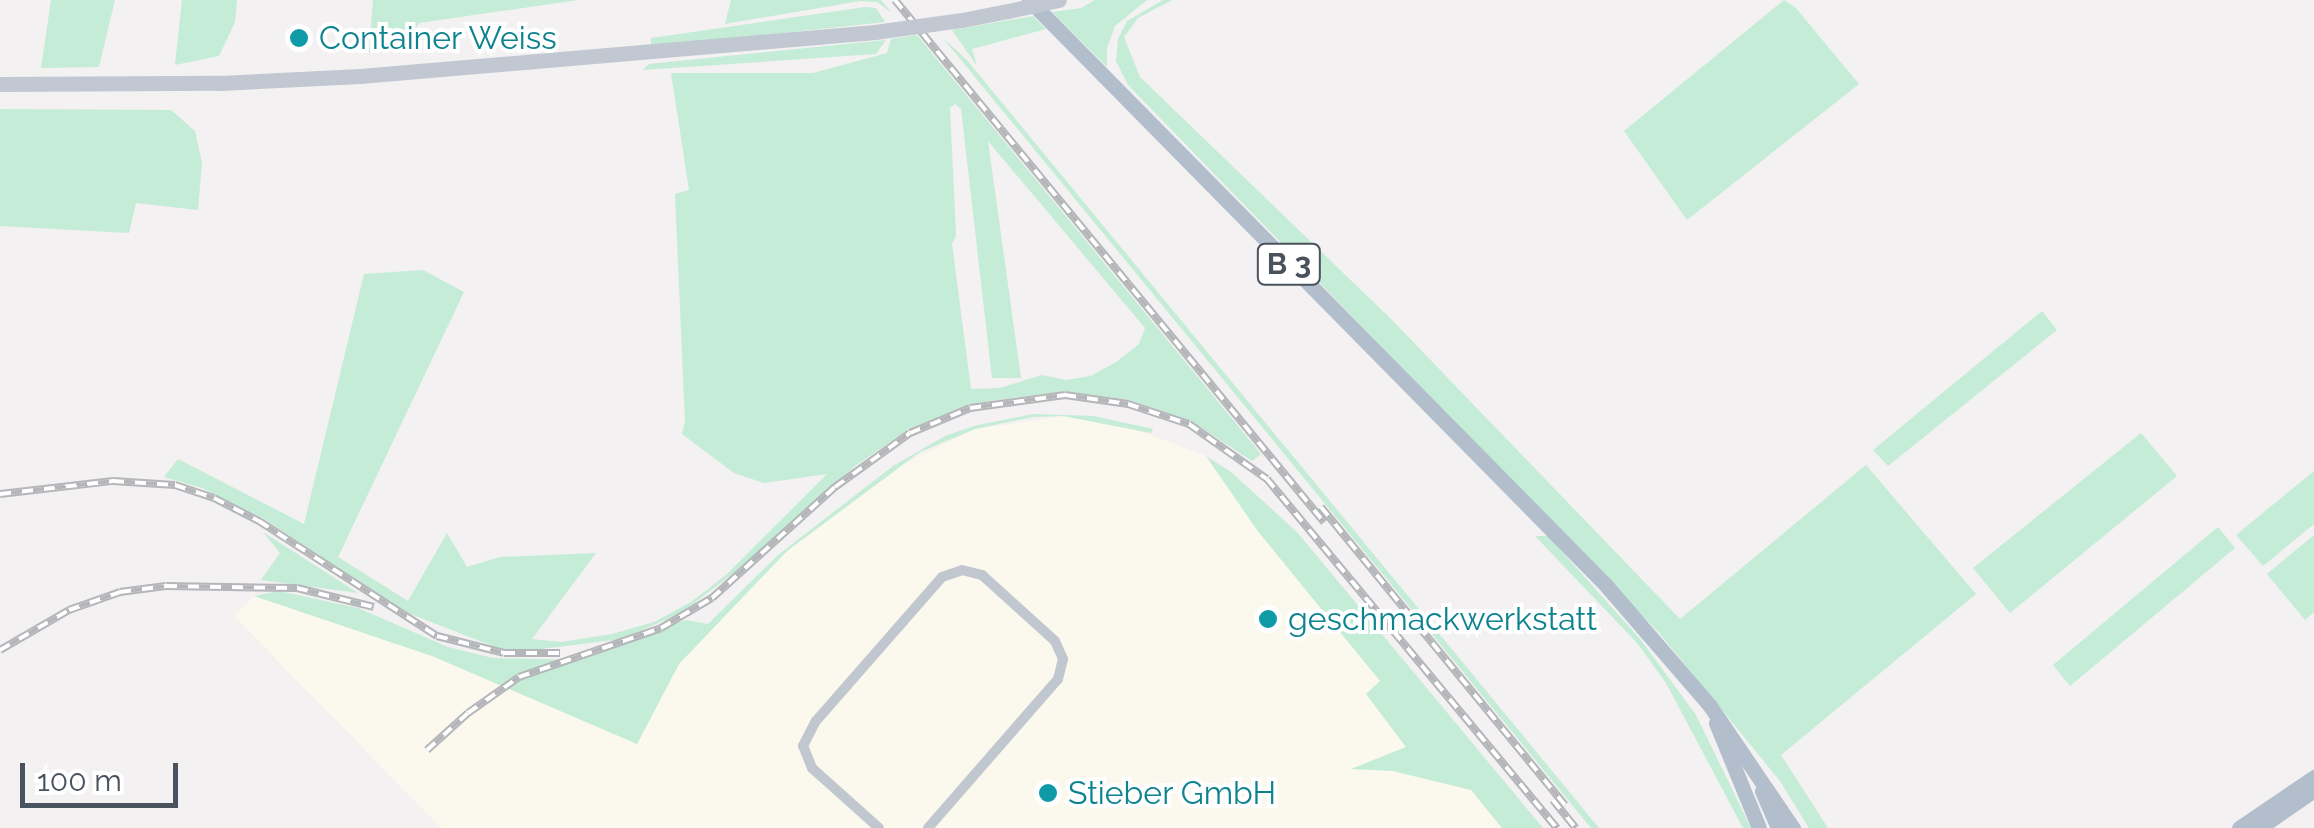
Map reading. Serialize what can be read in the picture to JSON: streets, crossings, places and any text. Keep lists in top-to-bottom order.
{
  "streets": {
    "main road": ["B 3"]
  },
  "places": ["Container Weiss", "geschmackwerkstatt", "Stieber GmbH"],
  "scale_bar": "100 m"
}
